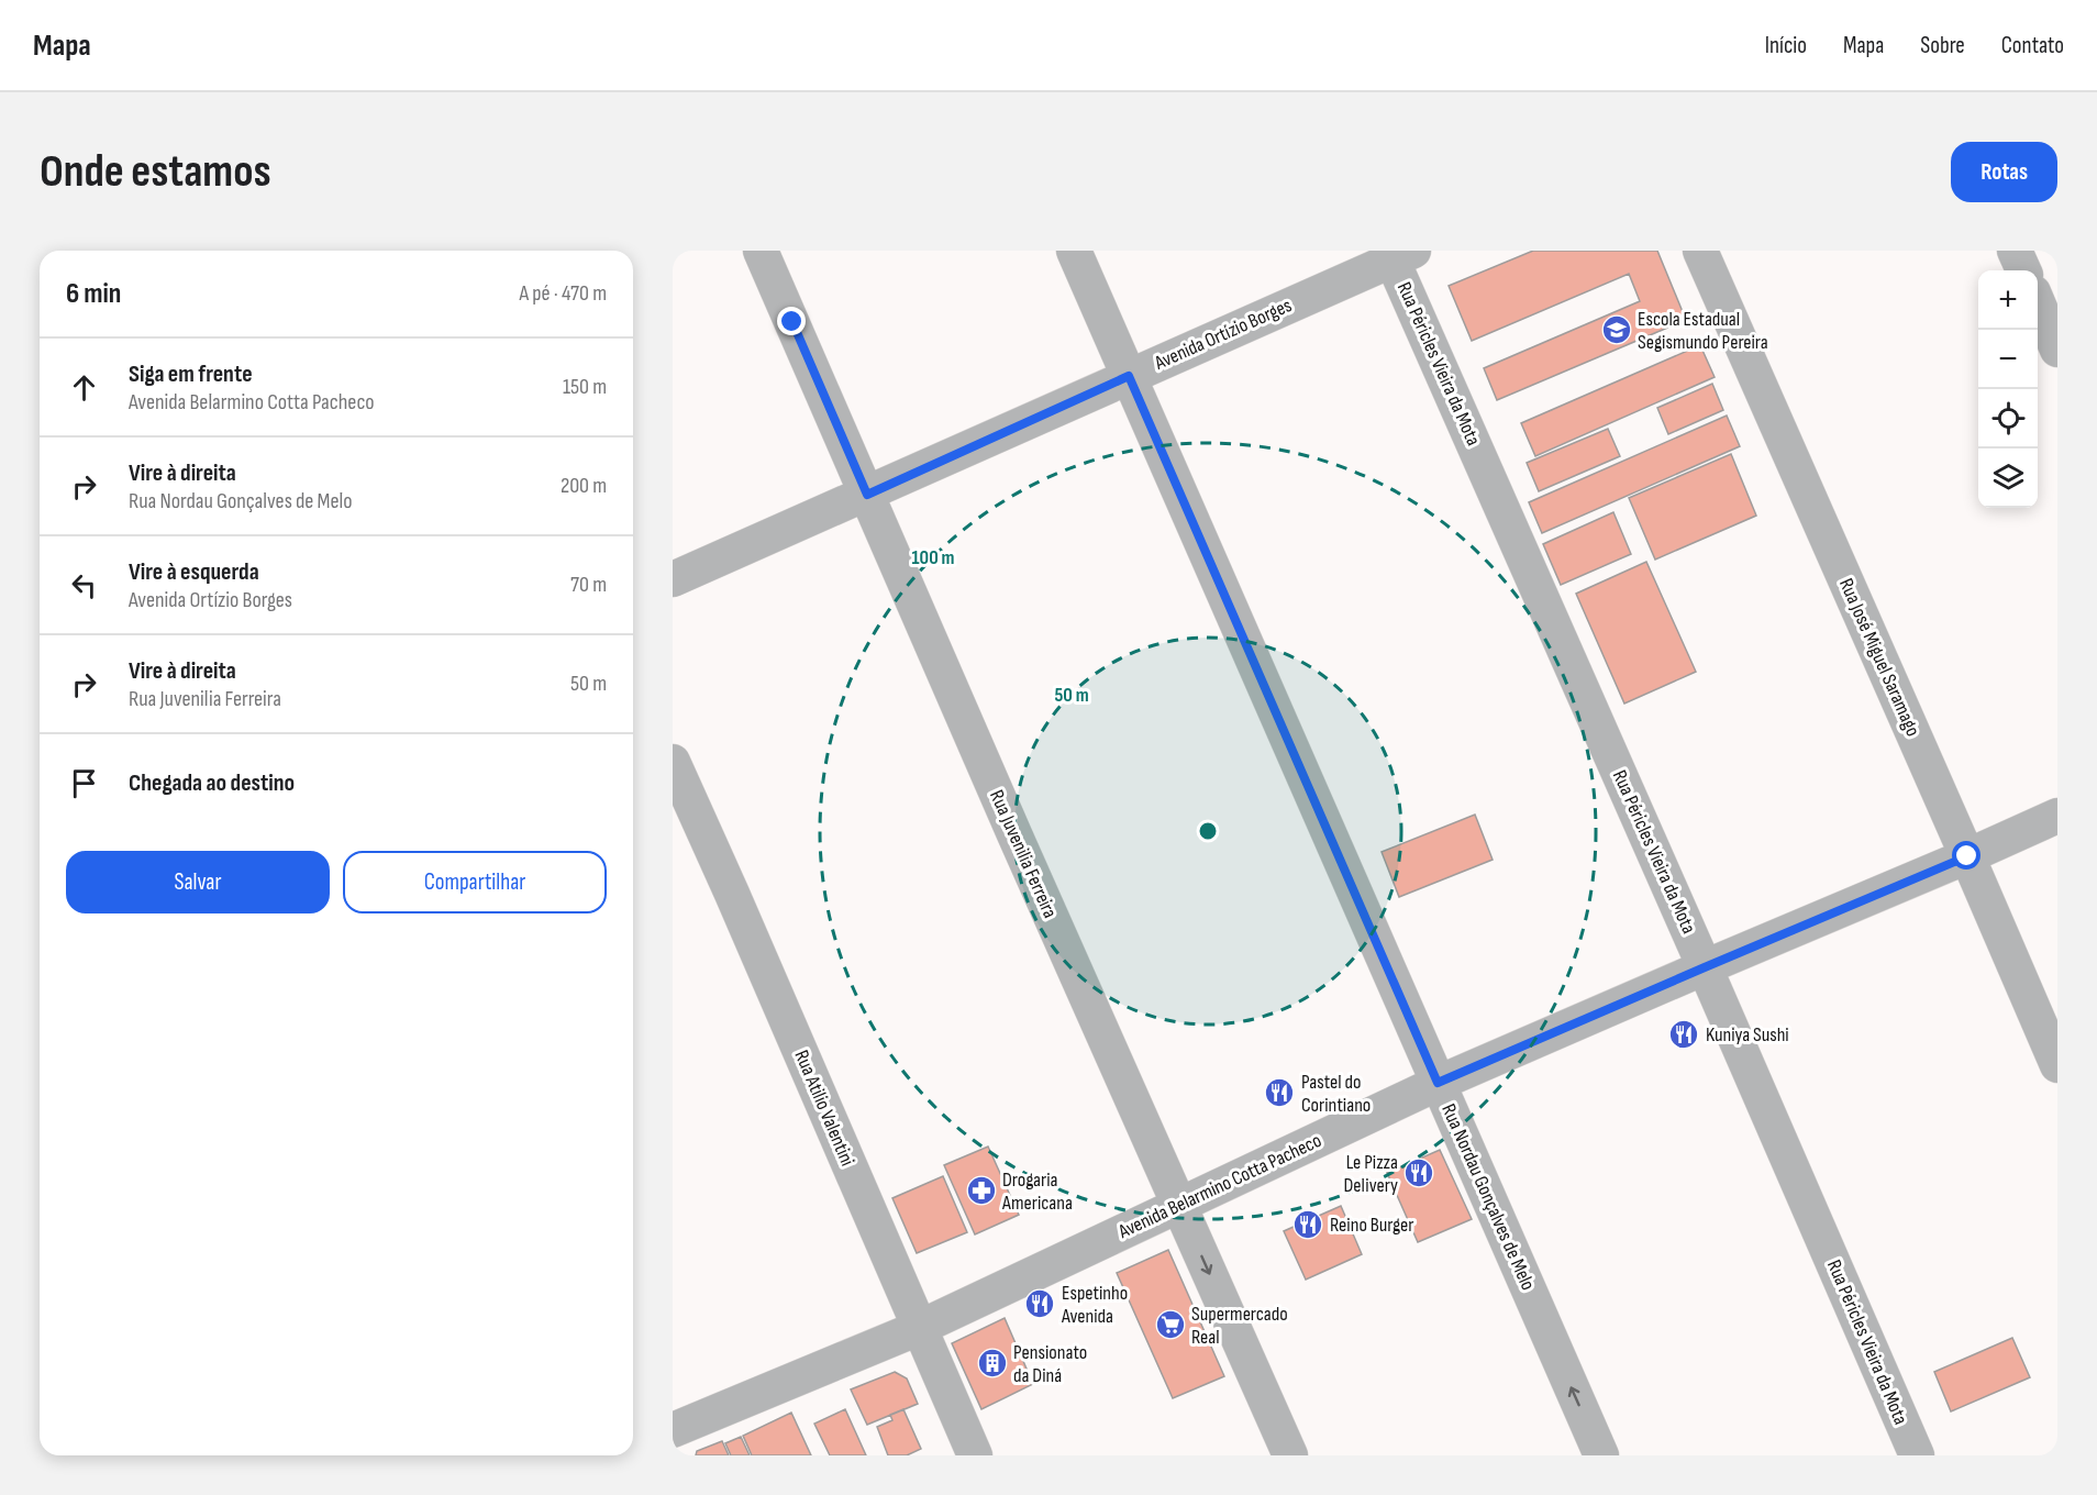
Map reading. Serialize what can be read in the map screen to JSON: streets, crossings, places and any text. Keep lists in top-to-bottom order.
{
  "streets": {
    "street": [
      "Avenida Ortízio Borges",
      "Rua Péricles Vieira da Mota",
      "Rua José Miguel Saramago",
      "Rua Juvenilia Ferreira",
      "Rua Atilio Valentini",
      "Avenida Belarmino Cotta Pacheco",
      "Rua Nordau Gonçalves de Melo"
    ]
  },
  "crossings": [
    ["Avenida Ortízio Borges", "Rua Péricles Vieira da Mota"],
    ["Avenida Ortízio Borges", "Rua Juvenilia Ferreira"],
    ["Avenida Ortízio Borges", "Rua Nordau Gonçalves de Melo"],
    ["Rua Péricles Vieira da Mota", "Avenida Belarmino Cotta Pacheco"],
    ["Rua José Miguel Saramago", "Avenida Belarmino Cotta Pacheco"],
    ["Rua Juvenilia Ferreira", "Avenida Belarmino Cotta Pacheco"],
    ["Rua Atilio Valentini", "Avenida Belarmino Cotta Pacheco"],
    ["Avenida Belarmino Cotta Pacheco", "Rua Nordau Gonçalves de Melo"]
  ],
  "places": {
    "school or university": ["Escola Estadual Segismundo Pereira"],
    "restaurant": [
      "Kuniya Sushi",
      "Pastel do Corintiano",
      "Le Pizza Delivery",
      "Reino Burger",
      "Espetinho Avenida"
    ],
    "pharmacy": ["Drogaria Americana"],
    "supermarket": ["Supermercado Real"],
    "building": ["Pensionato da Diná"]
  },
  "page": {
    "header": "Mapa",
    "nav": [
      "Início",
      "Mapa",
      "Sobre",
      "Contato"
    ],
    "buttons": [
      "Rotas",
      ["Salvar", "Compartilhar"]
    ],
    "title": "Onde estamos",
    "heading": ["6 min", "A pé · 470 m"],
    "map_buttons": ["+", "−"],
    "list": [
      ["Siga em frente", "Avenida Belarmino Cotta Pacheco", "150 m"],
      ["Vire à direita", "Rua Nordau Gonçalves de Melo", "200 m"],
      ["Vire à esquerda", "Avenida Ortízio Borges", "70 m"],
      ["Vire à direita", "Rua Juvenilia Ferreira", "50 m"],
      "Chegada ao destino"
    ]
  },
  "rings": ["100 m", "50 m"]
}
